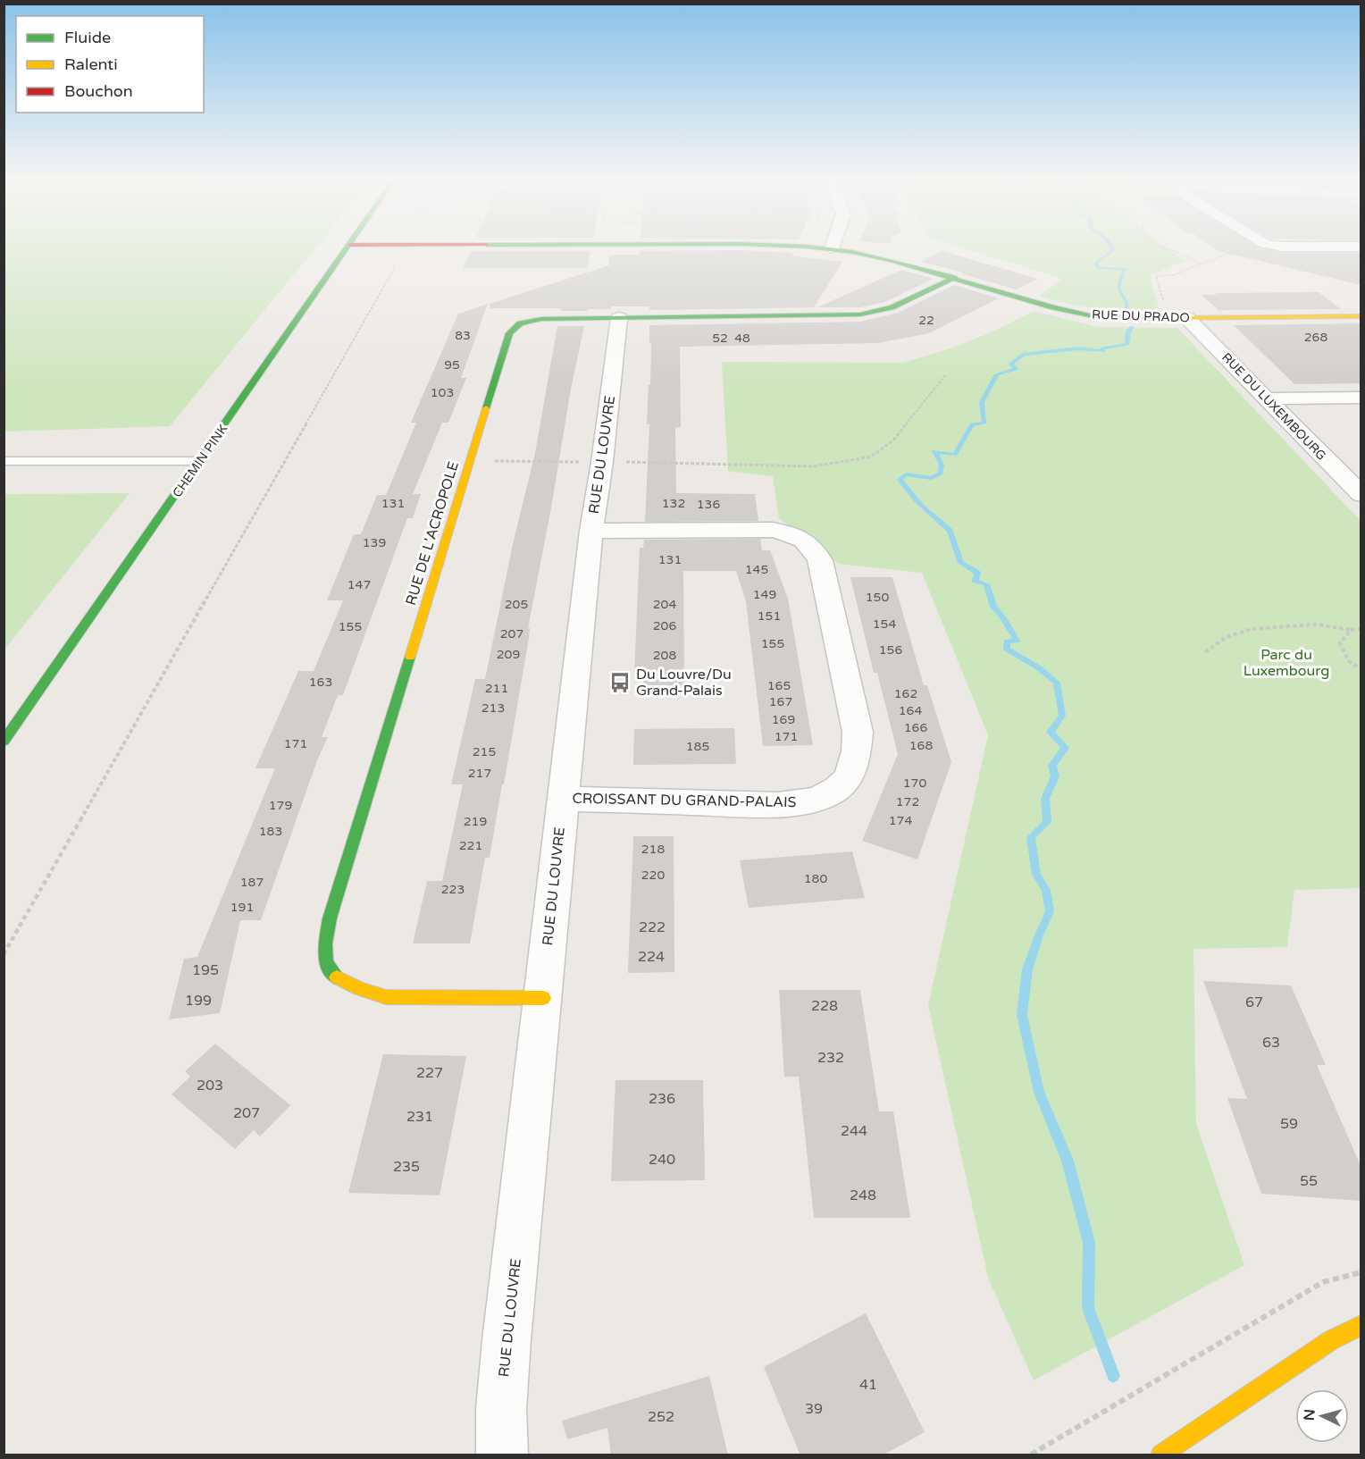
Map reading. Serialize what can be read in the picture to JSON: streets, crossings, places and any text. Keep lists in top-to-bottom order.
{
  "streets": {
    "street": [
      "RUE DU PRADO",
      "RUE DU LUXEMBOURG",
      "RUE DU LOUVRE",
      "CHEMIN PINK",
      "RUE DE L'ACROPOLE",
      "CROISSANT DU GRAND-PALAIS"
    ]
  },
  "crossings": [
    ["RUE DU PRADO", "RUE DU LUXEMBOURG"],
    ["RUE DU PRADO", "RUE DE L'ACROPOLE"],
    ["RUE DU LOUVRE", "RUE DE L'ACROPOLE"],
    ["RUE DU LOUVRE", "CROISSANT DU GRAND-PALAIS"]
  ],
  "parks": ["Parc du Luxembourg"],
  "places": {
    "bus stop": ["Du Louvre/Du Grand-Palais"]
  },
  "house_numbers": [
    "22",
    "83",
    "268",
    "52",
    "48",
    "95",
    "103",
    "131",
    "132",
    "136",
    "139",
    "131",
    "145",
    "147",
    "149",
    "150",
    "205",
    "204",
    "151",
    "154",
    "206",
    "155",
    "207",
    "155",
    "156",
    "209",
    "208",
    "163",
    "165",
    "211",
    "162",
    "167",
    "213",
    "164",
    "169",
    "166",
    "171",
    "171",
    "168",
    "185",
    "215",
    "217",
    "170",
    "172",
    "179",
    "174",
    "219",
    "183",
    "221",
    "218",
    "220",
    "180",
    "187",
    "223",
    "191",
    "222",
    "224",
    "195",
    "199",
    "67",
    "228",
    "63",
    "232",
    "227",
    "203",
    "236",
    "207",
    "231",
    "59",
    "244",
    "240",
    "235",
    "55",
    "248",
    "41",
    "39",
    "252"
  ],
  "legend": ["Fluide", "Ralenti", "Bouchon"],
  "north": "left"
}
